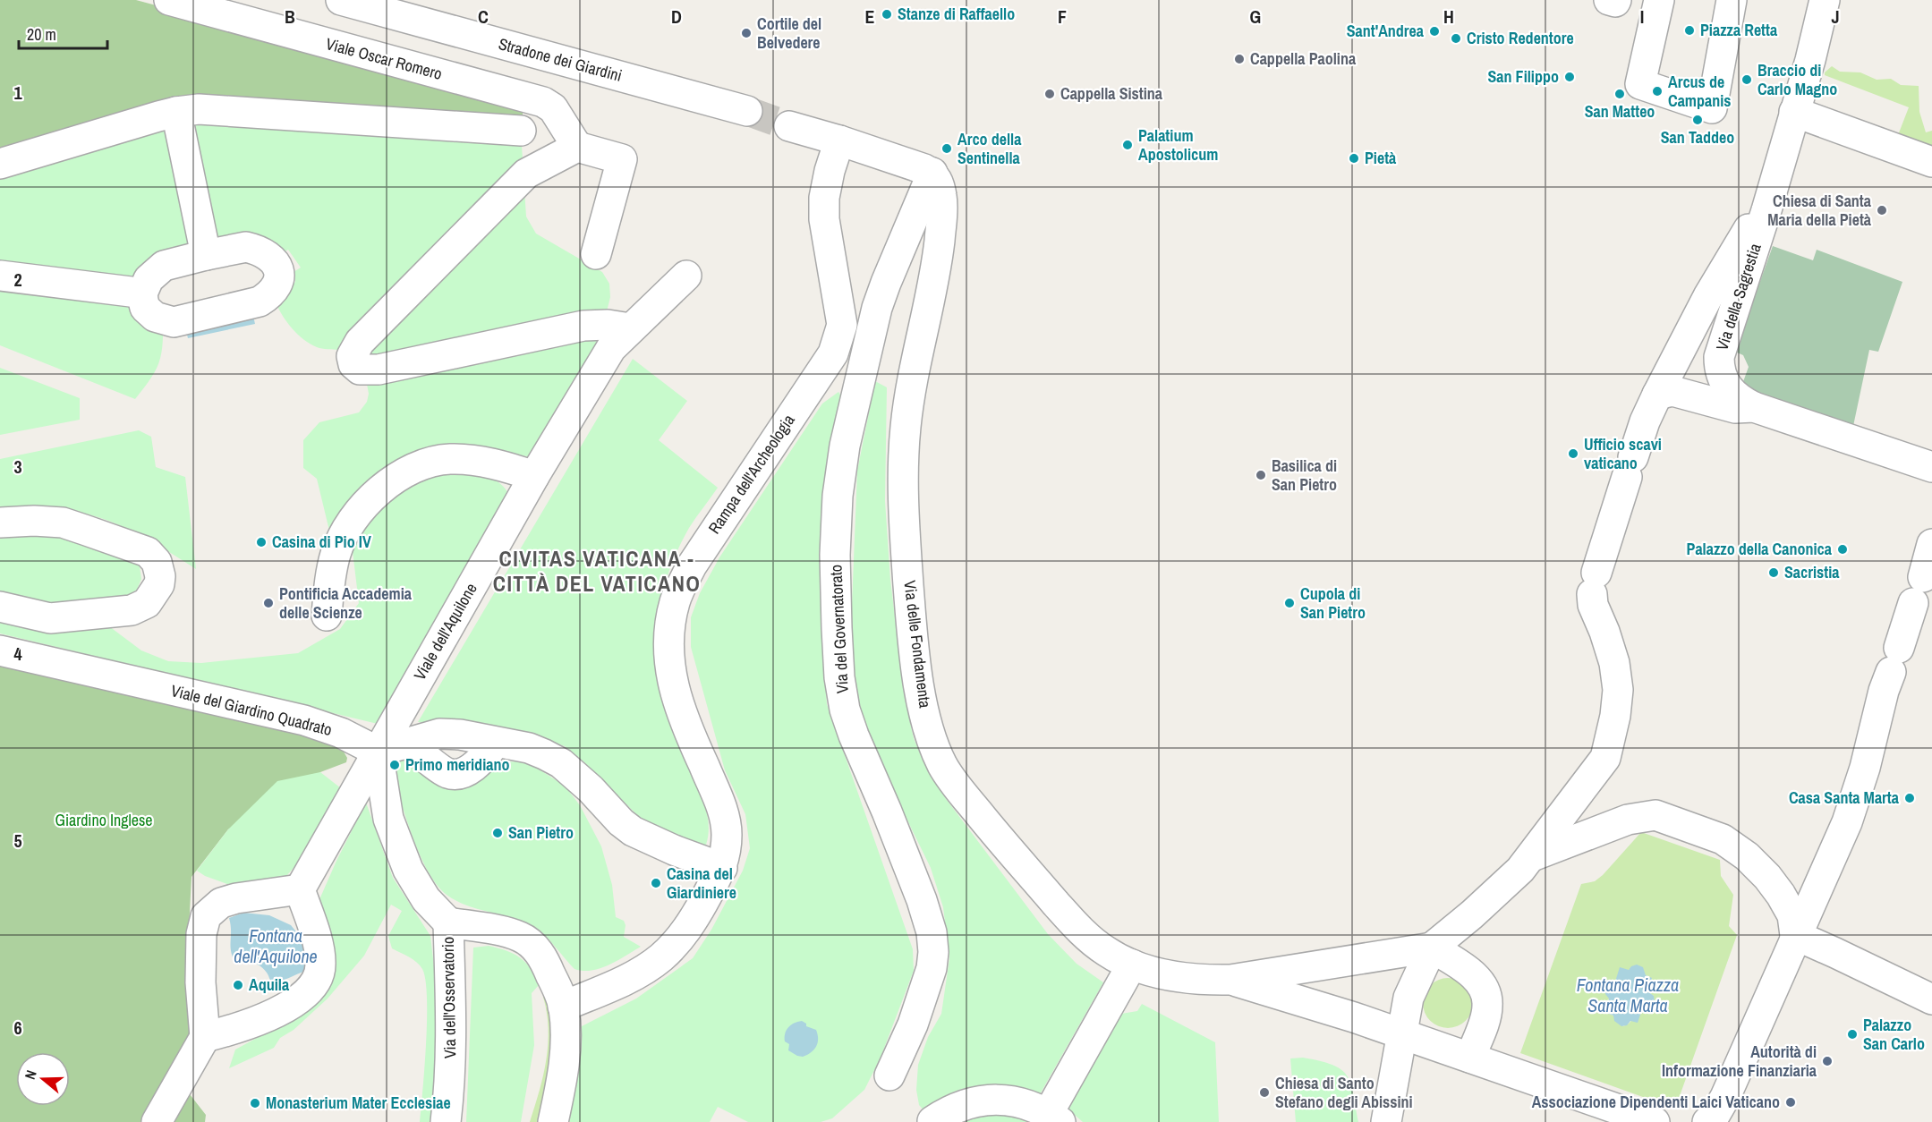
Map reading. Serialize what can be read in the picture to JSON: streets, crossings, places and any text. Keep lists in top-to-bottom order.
{
  "streets": {
    "street": [
      "Viale Oscar Romero",
      "Stradone dei Giardini",
      "Via della Sagrestia",
      "Rampa dell'Archeologia",
      "Via del Governatorato",
      "Viale dell'Aquilone",
      "Via delle Fondamenta",
      "Viale del Giardino Quadrato",
      "Via dell'Osservatorio"
    ]
  },
  "crossings": [
    ["Rampa dell'Archeologia", "Via dell'Osservatorio"],
    ["Via del Governatorato", "Via delle Fondamenta"],
    ["Viale dell'Aquilone", "Viale del Giardino Quadrato"]
  ],
  "districts": ["CIVITAS VATICANA - CITTÀ DEL VATICANO"],
  "water": ["Fontana dell'Aquilone", "Fontana Piazza Santa Marta"],
  "parks": ["Giardino Inglese"],
  "places": [
    "Stanze di Raffaello",
    "Piazza Retta",
    "Sant'Andrea",
    "Cortile del Belvedere",
    "Cristo Redentore",
    "Cappella Paolina",
    "San Filippo",
    "Braccio di Carlo Magno",
    "Arcus de Campanis",
    "Cappella Sistina",
    "San Matteo",
    "San Taddeo",
    "Palatium Apostolicum",
    "Arco della Sentinella",
    "Pietà",
    "Chiesa di Santa Maria della Pietà",
    "Ufficio scavi vaticano",
    "Basilica di San Pietro",
    "Casina di Pio IV",
    "Palazzo della Canonica",
    "Sacristia",
    "Pontificia Accademia delle Scienze",
    "Cupola di San Pietro",
    "Primo meridiano",
    "Casa Santa Marta",
    "San Pietro",
    "Casina del Giardiniere",
    "Aquila",
    "Palazzo San Carlo",
    "Autorità di Informazione Finanziaria",
    "Chiesa di Santo Stefano degli Abissini",
    "Associazione Dipendenti Laici Vaticano",
    "Monasterium Mater Ecclesiae"
  ],
  "scale_bar": "20 m",
  "north": "left",
  "grid": {
    "columns": [
      "B",
      "C",
      "D",
      "E",
      "F",
      "G",
      "H",
      "I",
      "J"
    ],
    "rows": [
      "1",
      "2",
      "3",
      "4",
      "5",
      "6"
    ]
  }
}
